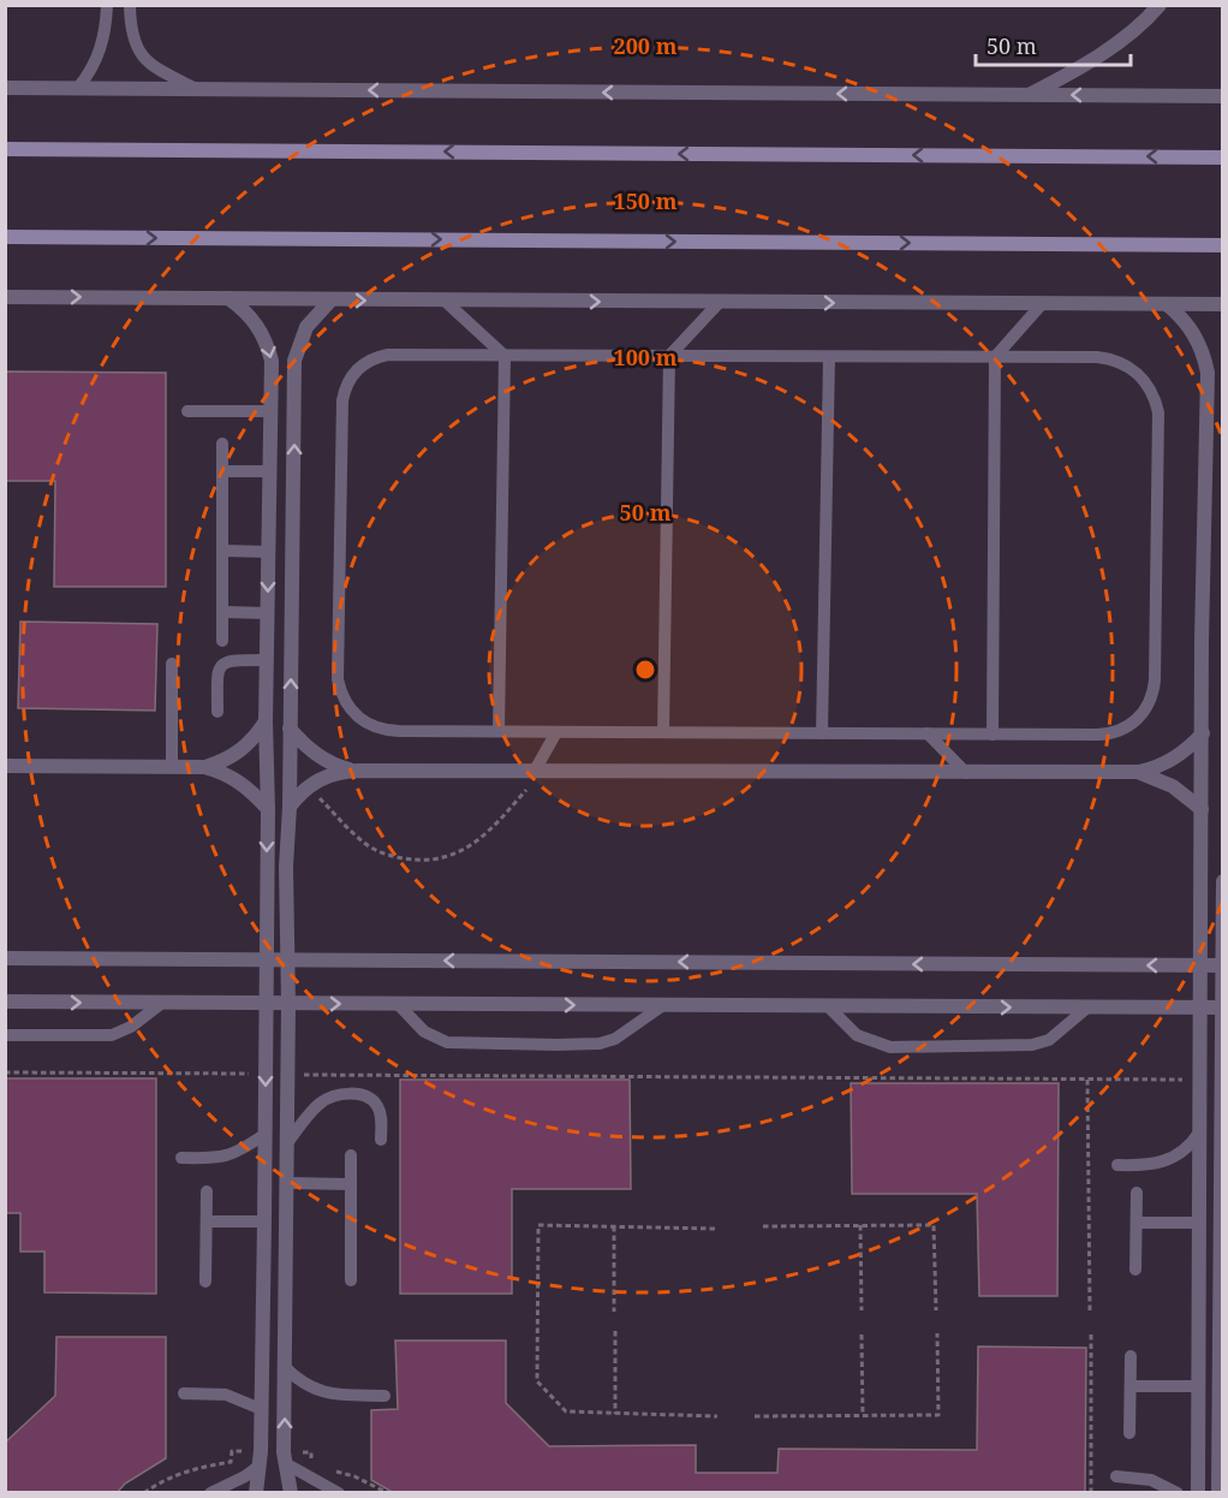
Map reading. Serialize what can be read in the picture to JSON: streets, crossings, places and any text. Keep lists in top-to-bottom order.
{
  "scale_bar": "50 m",
  "rings": [
    "200 m",
    "150 m",
    "100 m",
    "50 m"
  ]
}
